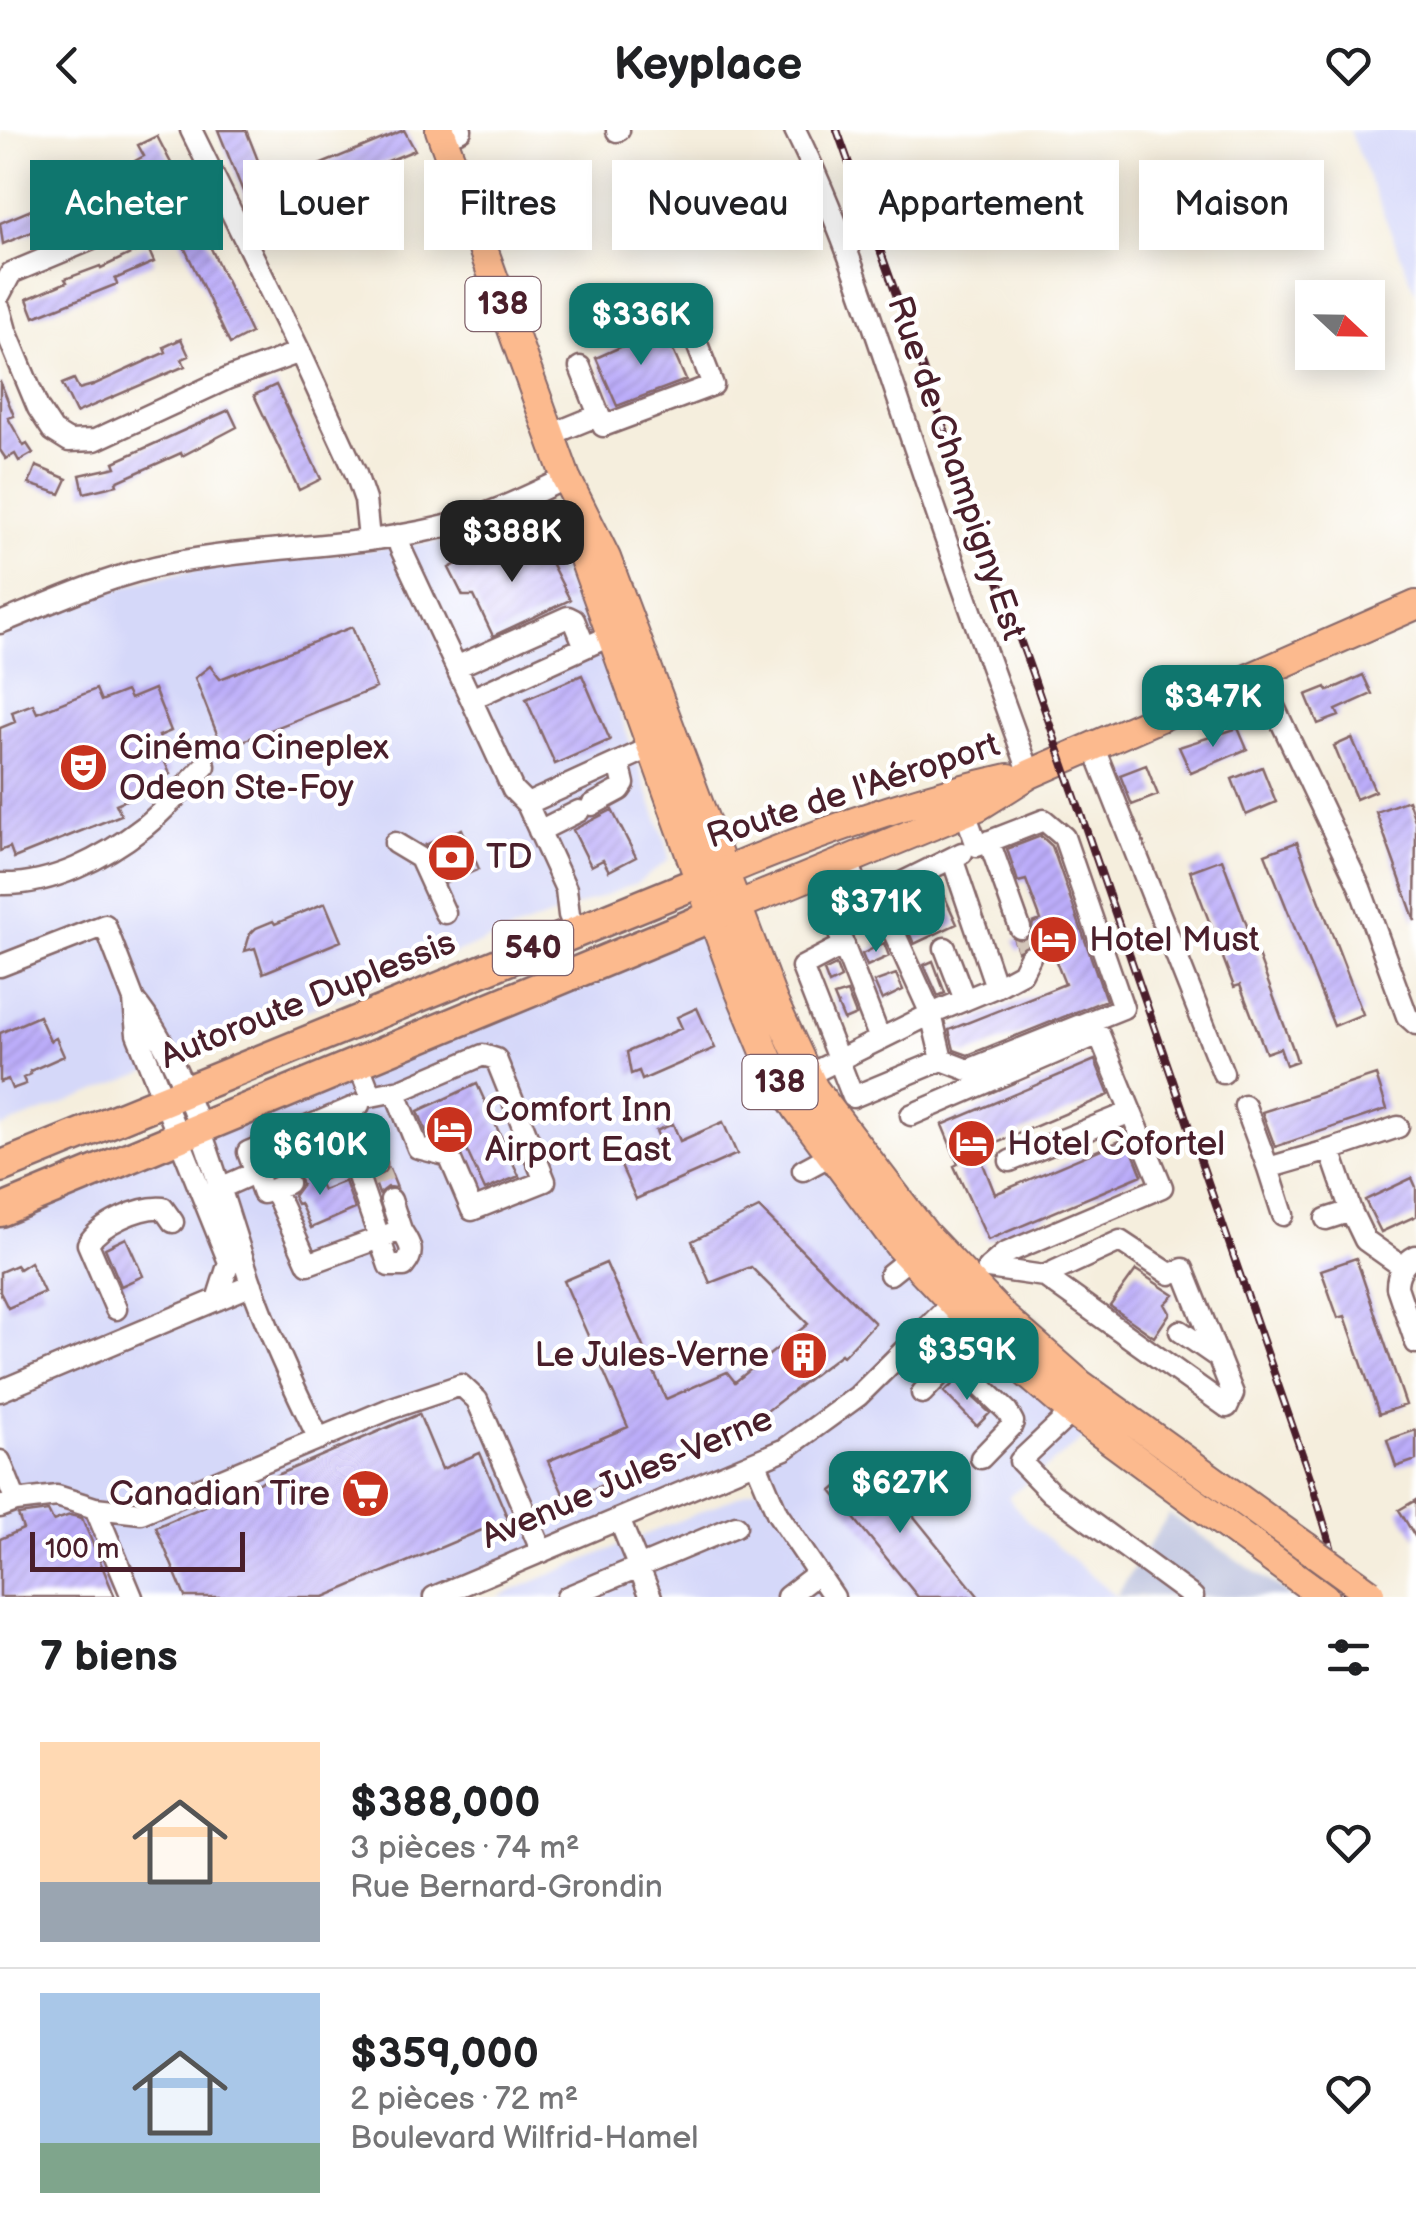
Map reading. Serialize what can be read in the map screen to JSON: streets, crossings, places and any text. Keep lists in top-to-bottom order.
{
  "streets": {
    "highway": ["540", "Autoroute Duplessis"],
    "main road": ["138", "Route de l'Aéroport"],
    "street": ["Rue de Champigny Est", "Avenue Jules-Verne"]
  },
  "crossings": [
    ["138", "Route de l'Aéroport"],
    ["138", "540"],
    ["138", "Autoroute Duplessis"],
    ["138", "Avenue Jules-Verne"],
    ["Rue de Champigny Est", "Route de l'Aéroport"],
    ["Route de l'Aéroport", "540"],
    ["Route de l'Aéroport", "Autoroute Duplessis"]
  ],
  "places": {
    "theatre": ["Cinéma Cineplex Odeon Ste-Foy"],
    "bank": ["TD"],
    "hotel": ["Hotel Must", "Comfort Inn Airport East", "Hotel Cofortel"],
    "building": ["Le Jules-Verne"],
    "supermarket": ["Canadian Tire"]
  },
  "scale_bar": "100 m",
  "north": "right",
  "page": {
    "header": "Keyplace",
    "chip": [
      "Acheter",
      "Louer",
      "Filtres",
      "Nouveau",
      "Appartement",
      "Maison"
    ],
    "price": [
      "$336K",
      "$388K",
      "$347K",
      "$371K",
      "$610K",
      "$359K",
      "$627K"
    ],
    "scale": "100 m",
    "heading": "7 biens",
    "list": [
      {
        "name": "$388,000",
        "note": "3 pièces · 74 m² · Rue Bernard-Grondin"
      },
      {
        "name": "$359,000",
        "note": "2 pièces · 72 m² · Boulevard Wilfrid-Hamel"
      }
    ]
  }
}
